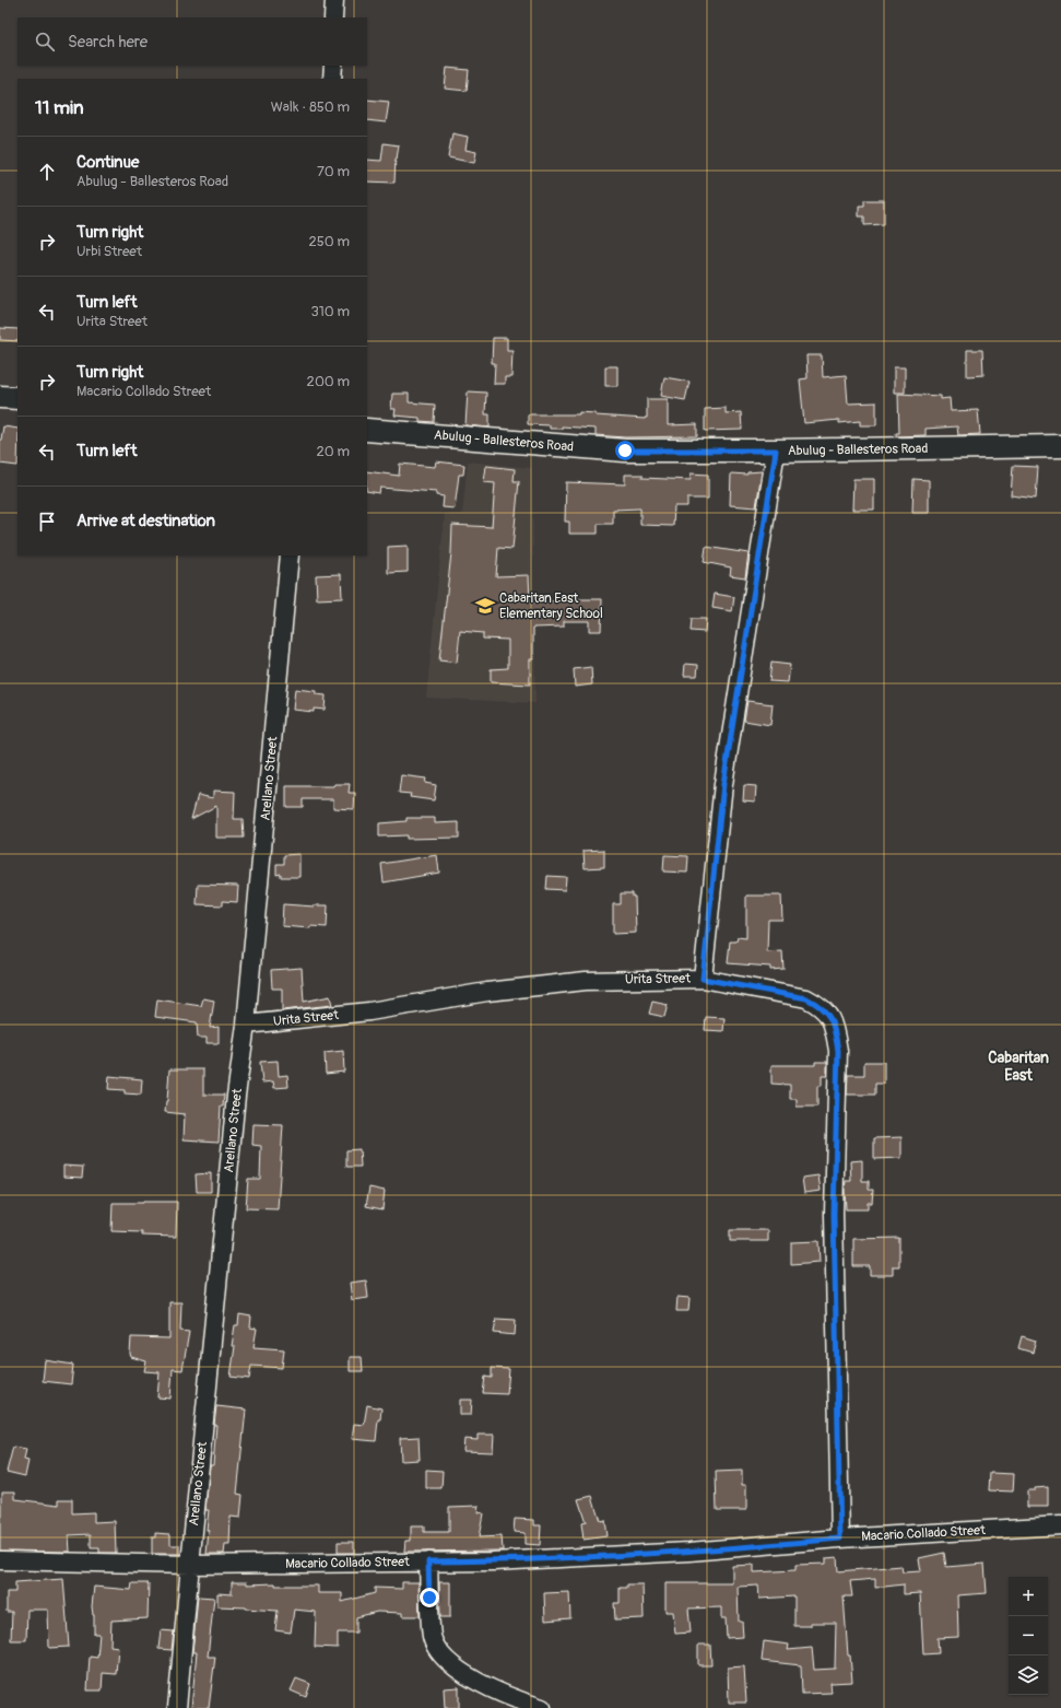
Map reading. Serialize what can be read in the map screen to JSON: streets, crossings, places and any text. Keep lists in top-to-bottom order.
{
  "streets": {
    "main road": ["Abulug - Ballesteros Road"],
    "street": ["Arellano Street", "Urita Street", "Macario Collado Street"]
  },
  "crossings": [
    ["Arellano Street", "Urita Street"],
    ["Arellano Street", "Macario Collado Street"],
    ["Urita Street", "Macario Collado Street"]
  ],
  "districts": ["Cabaritan East"],
  "places": {
    "school or university": ["Cabaritan East Elementary School"]
  },
  "page": {
    "search": "Search here",
    "heading": ["11 min", "Walk · 850 m"],
    "list": [
      ["Continue", "Abulug - Ballesteros Road", "70 m"],
      ["Turn right", "Urbi Street", "250 m"],
      ["Turn left", "Urita Street", "310 m"],
      ["Turn right", "Macario Collado Street", "200 m"],
      ["Turn left", "20 m"],
      "Arrive at destination"
    ],
    "map_buttons": ["+", "−"]
  }
}
